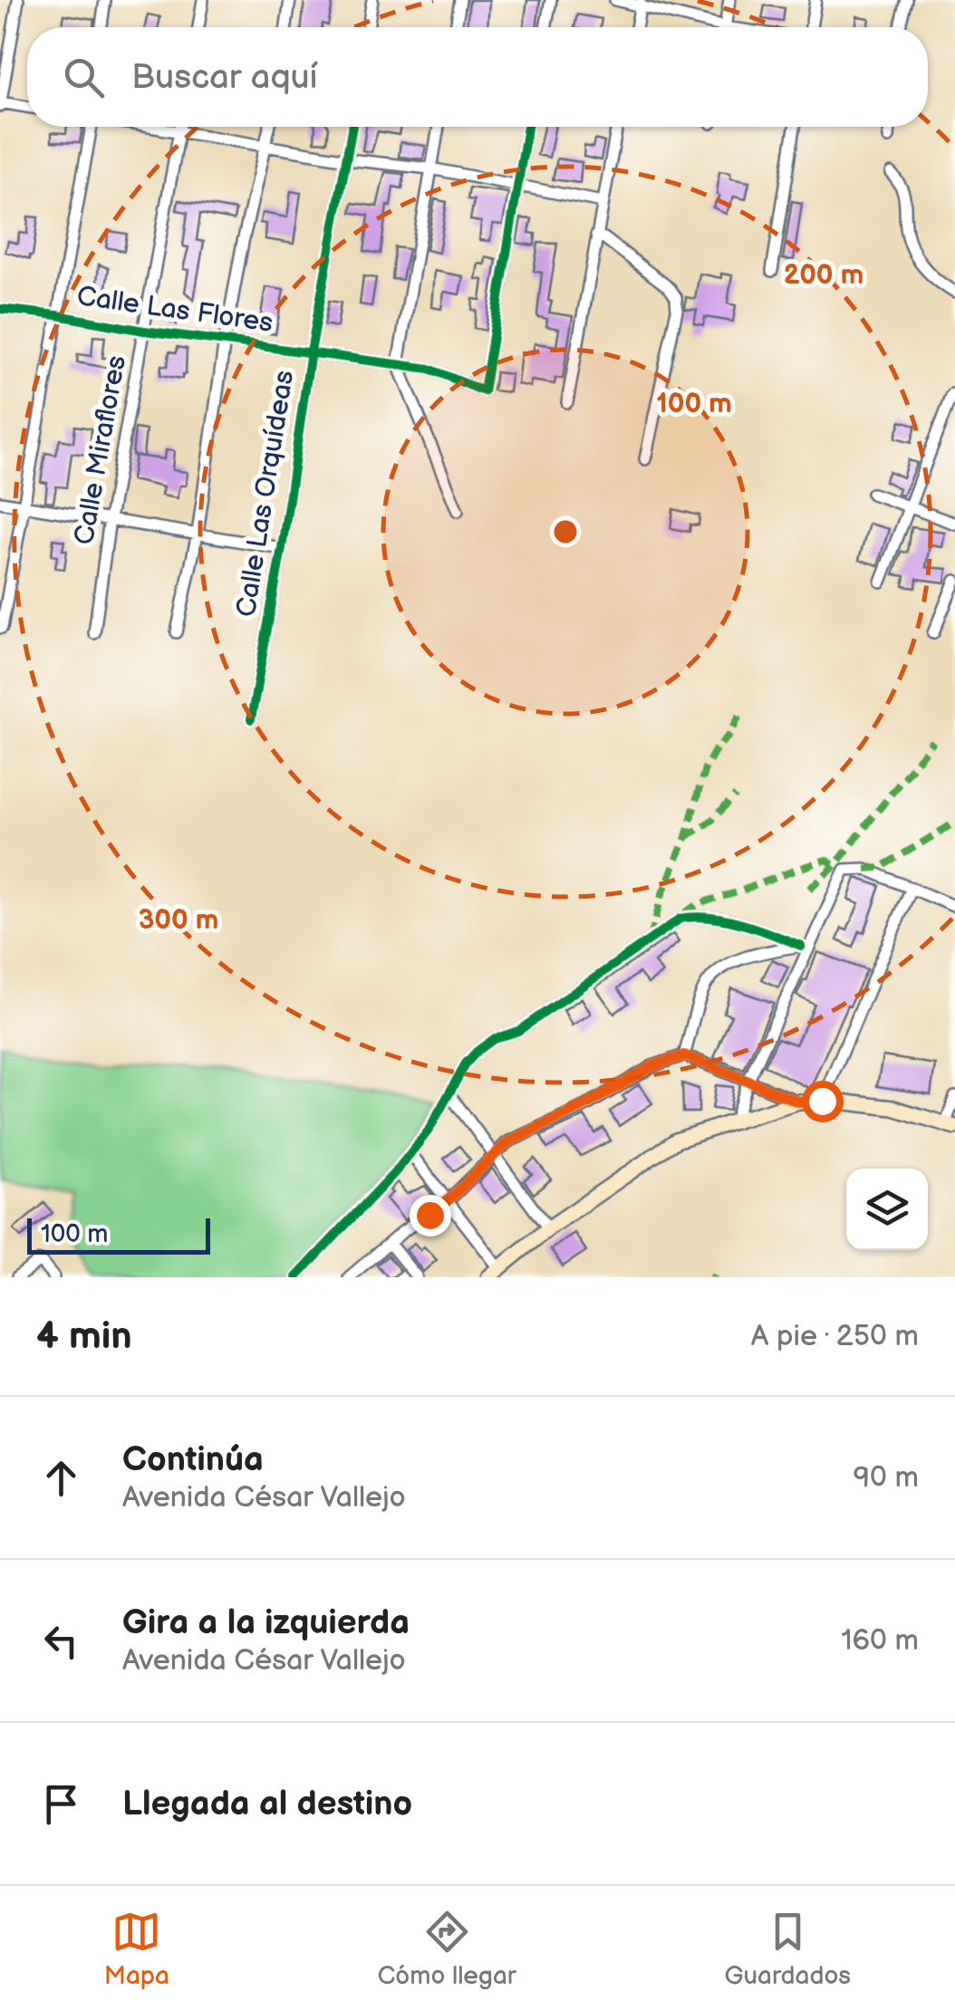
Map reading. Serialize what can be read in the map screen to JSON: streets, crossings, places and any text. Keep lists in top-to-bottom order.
{
  "streets": {
    "street": ["Calle Las Flores", "Calle Miraflores", "Calle Las Orquídeas"]
  },
  "crossings": [
    ["Calle Las Flores", "Calle Miraflores"],
    ["Calle Las Flores", "Calle Las Orquídeas"]
  ],
  "scale_bar": "100 m",
  "page": {
    "search": "Buscar aquí",
    "scale": "100 m",
    "heading": ["4 min", "A pie · 250 m"],
    "list": [
      ["Continúa", "Avenida César Vallejo", "90 m"],
      ["Gira a la izquierda", "Avenida César Vallejo", "160 m"],
      "Llegada al destino"
    ],
    "nav": ["Mapa", "Cómo llegar", "Guardados"]
  },
  "rings": ["200 m", "100 m", "300 m"]
}
